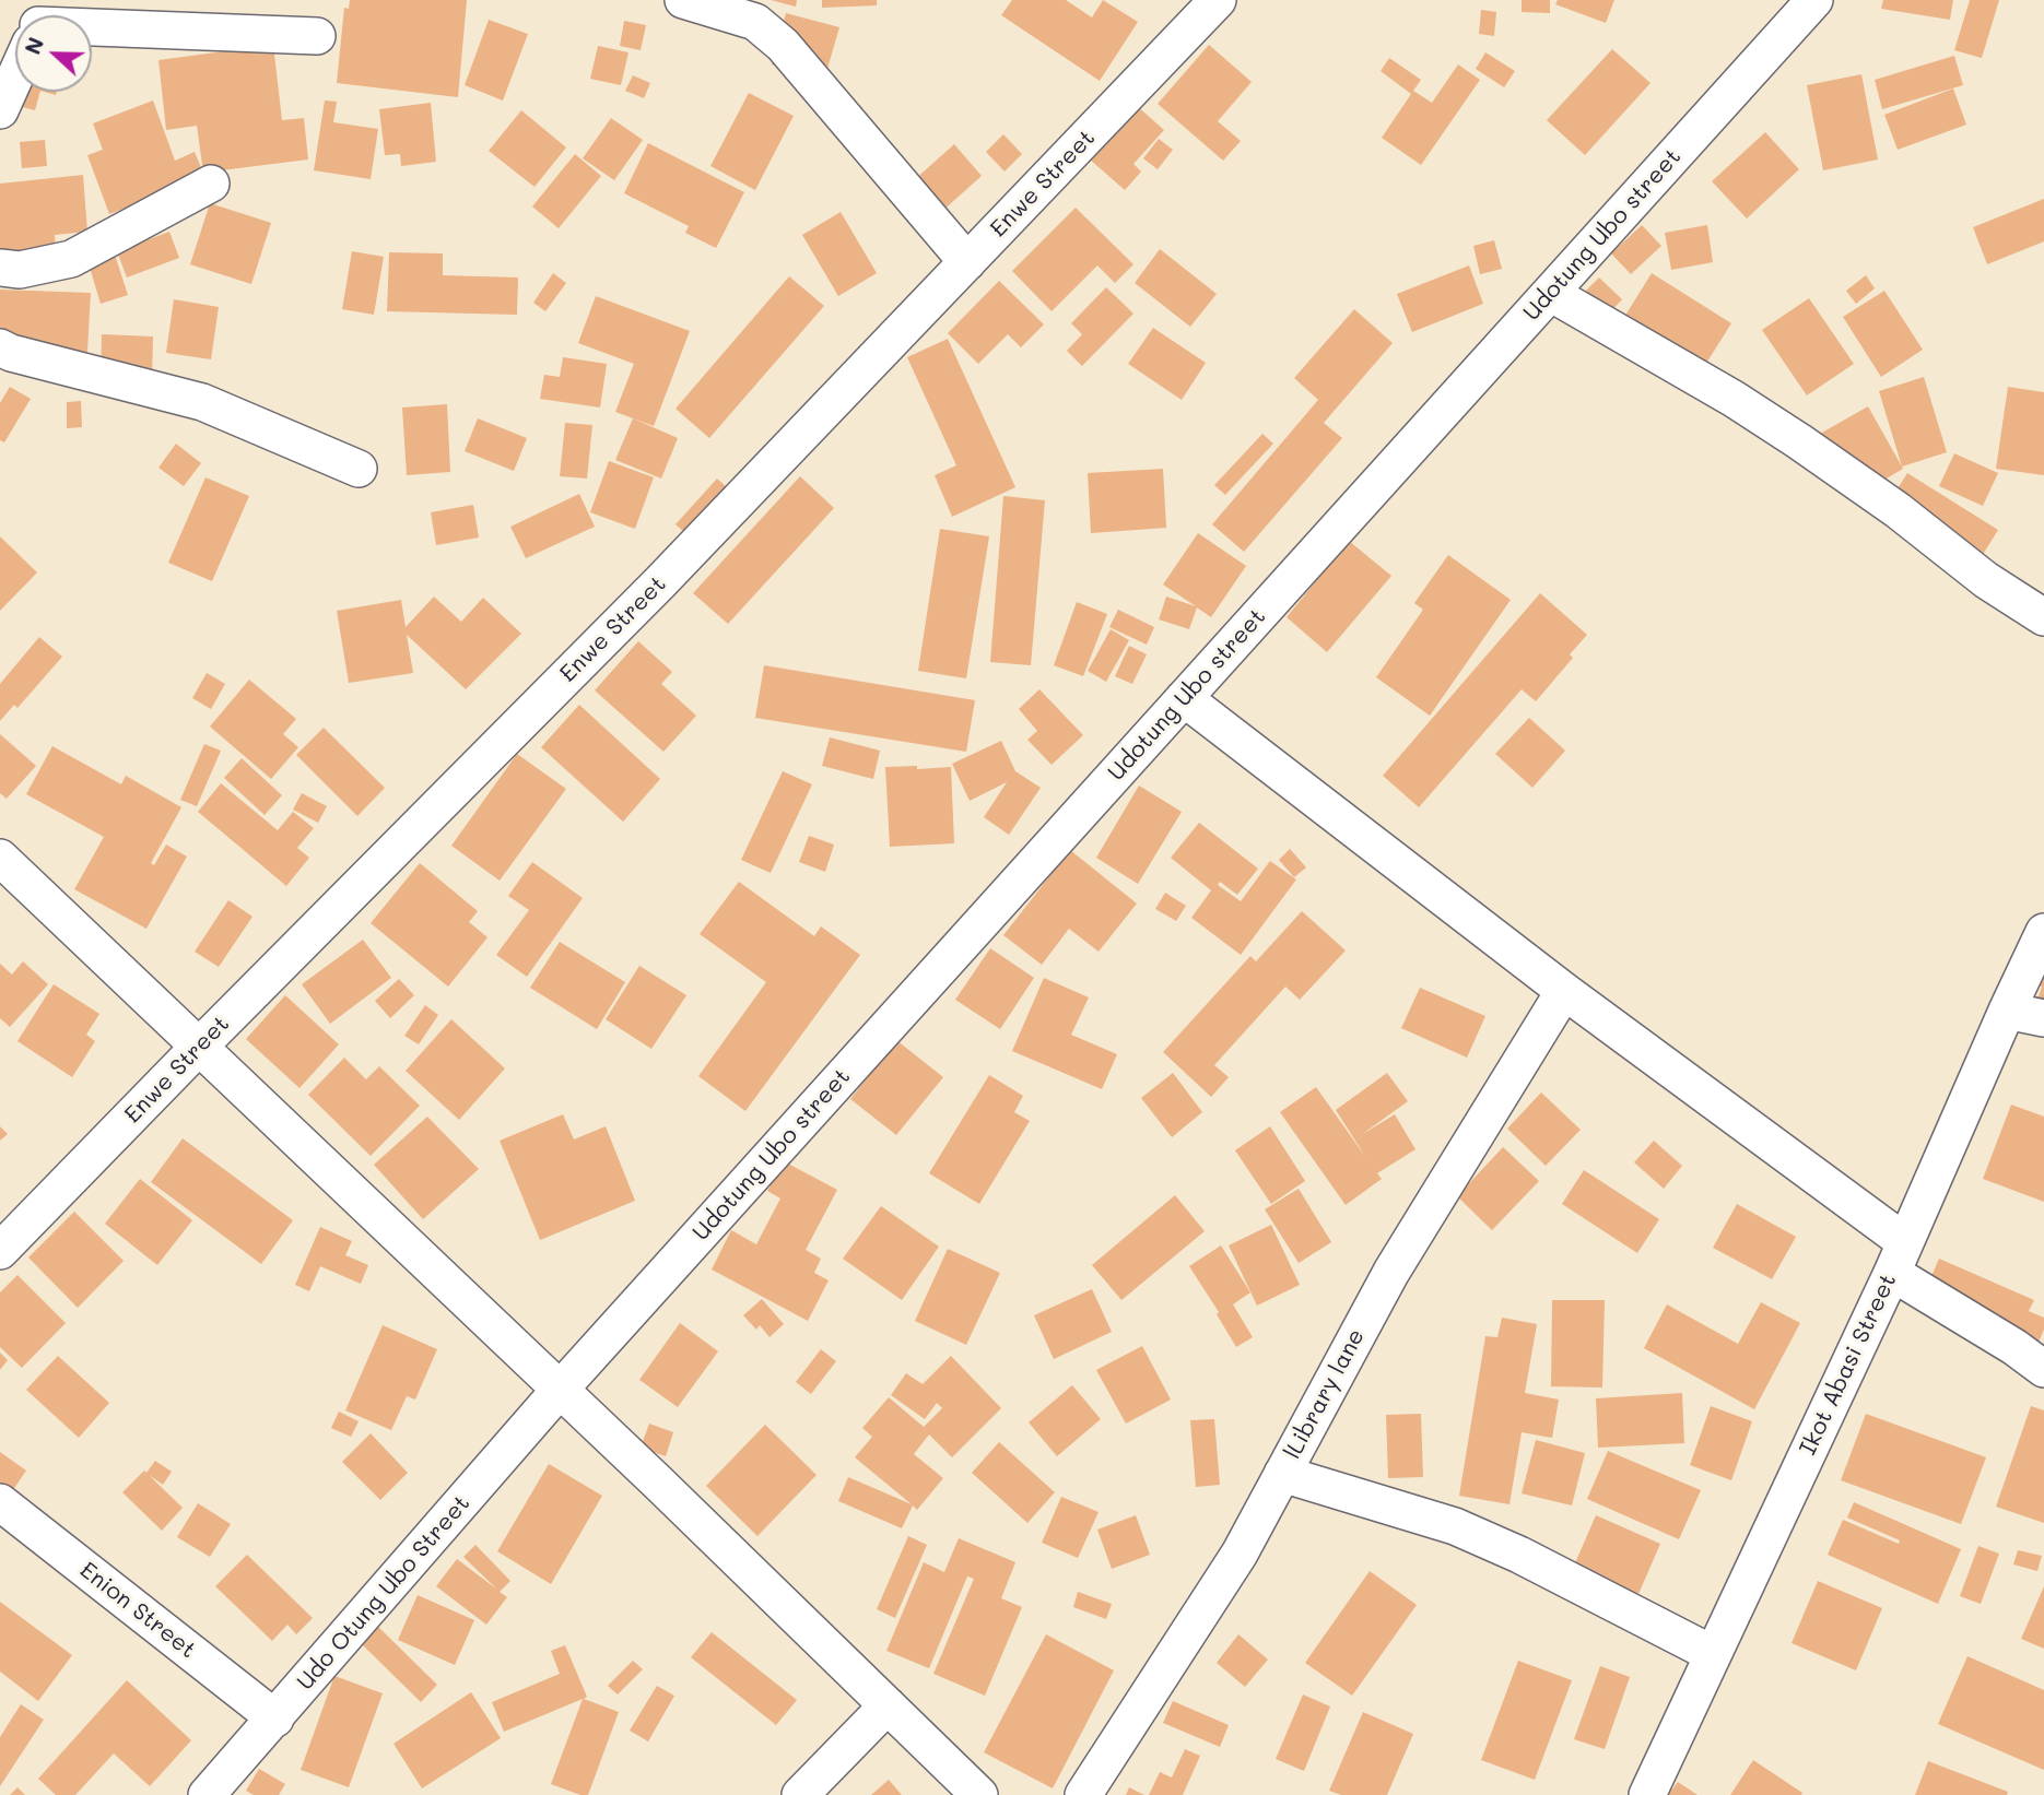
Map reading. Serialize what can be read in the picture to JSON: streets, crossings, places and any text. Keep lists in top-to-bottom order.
{
  "streets": {
    "street": [
      "Enwe Street",
      "Udotung Ubo street",
      "Ikot Abasi Street",
      "lLibrary lane",
      "Udo Otung Ubo Street",
      "Enion Street"
    ]
  },
  "crossings": [
    ["Udotung Ubo street", "Udo Otung Ubo Street"],
    ["Udo Otung Ubo Street", "Enion Street"]
  ],
  "north": "left"
}
